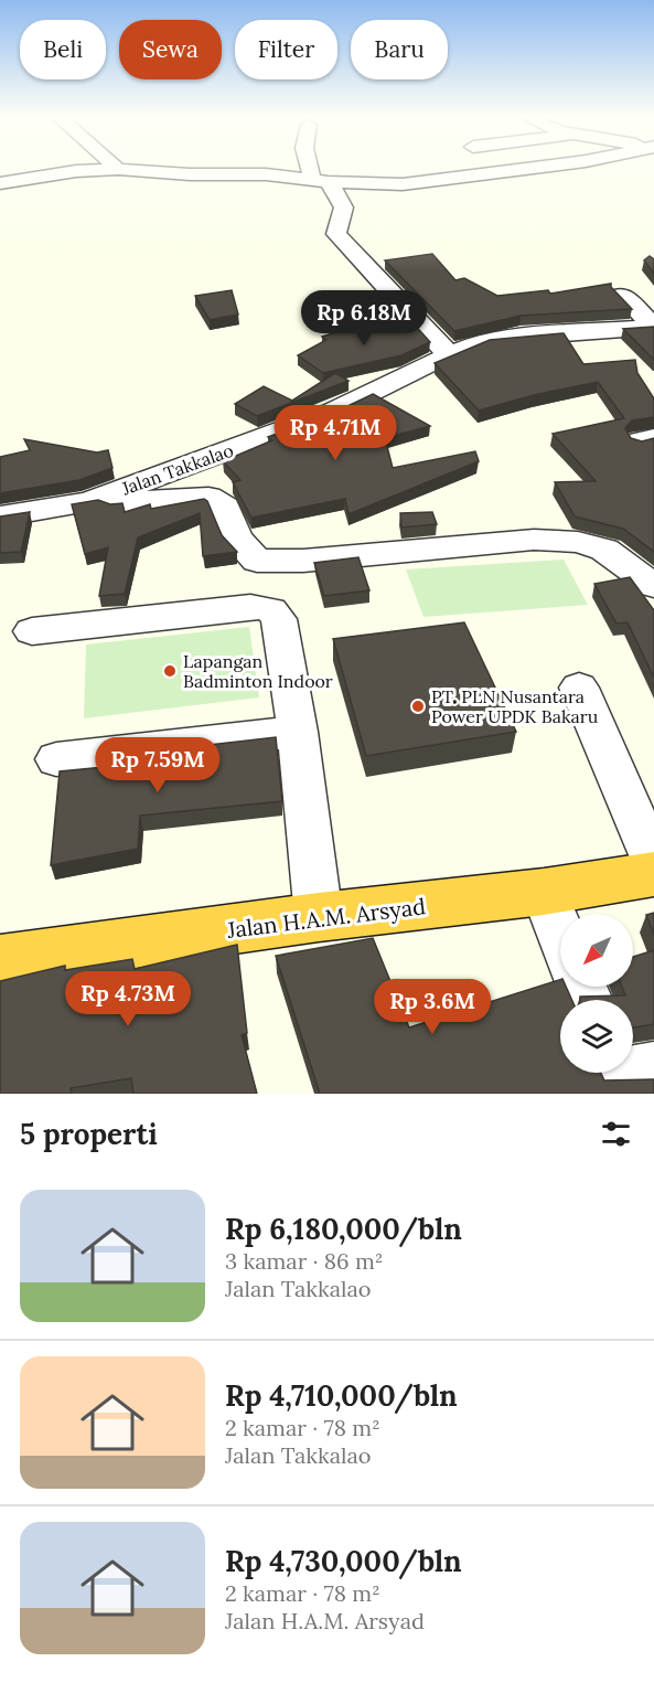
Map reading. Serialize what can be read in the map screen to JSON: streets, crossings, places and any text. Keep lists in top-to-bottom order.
{
  "streets": {
    "highway": ["Jalan H.A.M. Arsyad"],
    "street": ["Jalan Takkalao"]
  },
  "places": ["Lapangan Badminton Indoor", "PT. PLN Nusantara Power UPDK Bakaru"],
  "north": "bottom left",
  "page": {
    "chip": [
      "Beli",
      "Sewa",
      "Filter",
      "Baru"
    ],
    "price": [
      "Rp 6.18M",
      "Rp 4.71M",
      "Rp 7.59M",
      "Rp 4.73M",
      "Rp 3.6M"
    ],
    "heading": "5 properti",
    "list": [
      {
        "name": "Rp 6,180,000/bln",
        "note": "3 kamar · 86 m² · Jalan Takkalao"
      },
      {
        "name": "Rp 4,710,000/bln",
        "note": "2 kamar · 78 m² · Jalan Takkalao"
      },
      {
        "name": "Rp 4,730,000/bln",
        "note": "2 kamar · 78 m² · Jalan H.A.M. Arsyad"
      }
    ]
  }
}
